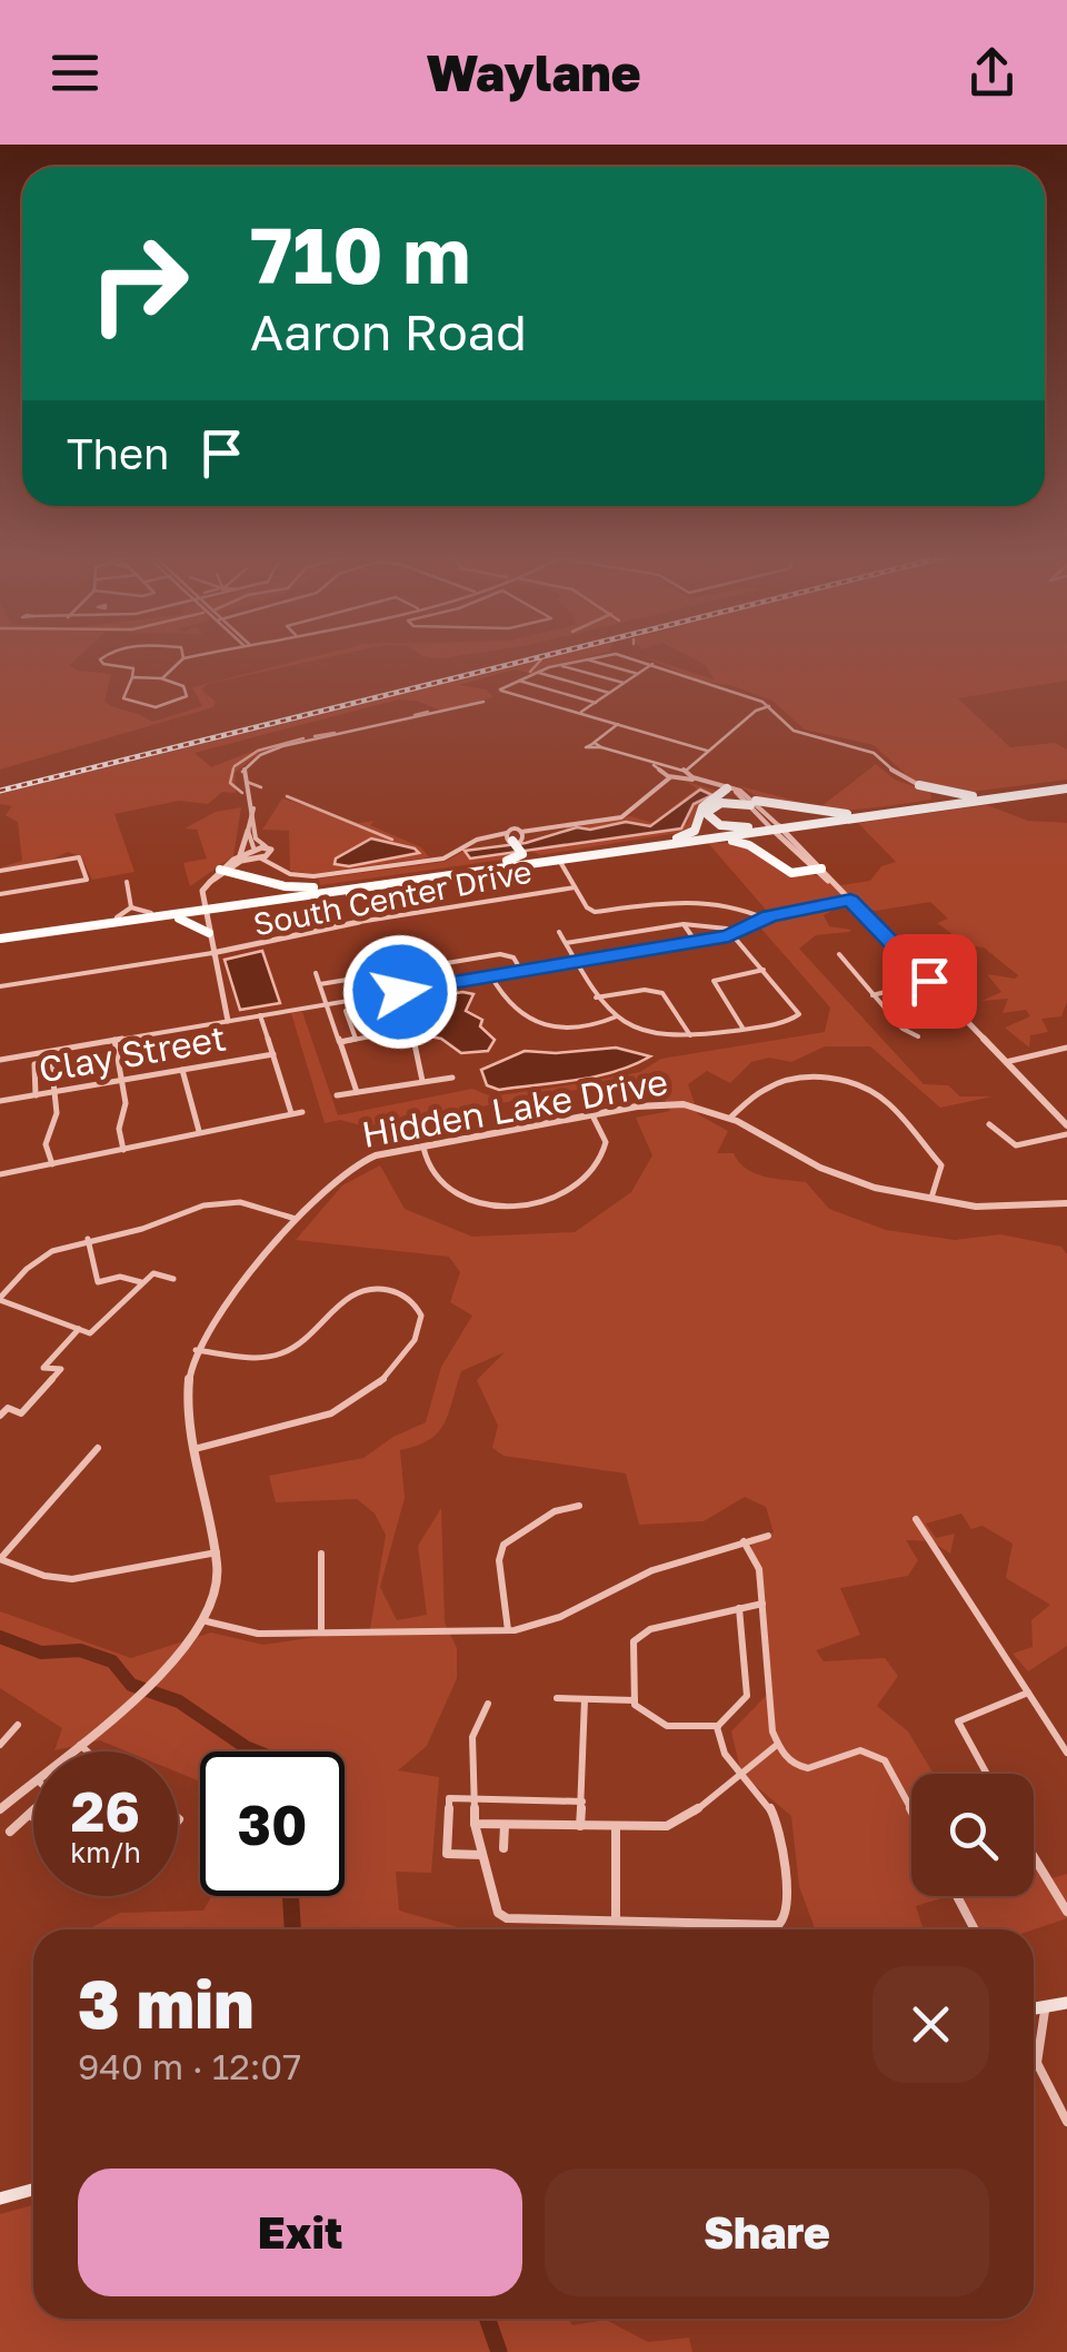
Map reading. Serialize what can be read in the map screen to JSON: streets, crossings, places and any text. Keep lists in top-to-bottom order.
{
  "streets": {
    "street": ["South Center Drive", "Clay Street", "Hidden Lake Drive"]
  },
  "page": {
    "header": "Waylane",
    "turn": ["710 m", "Aaron Road"],
    "then": "Then",
    "speed": "26 km/h",
    "limit": "30",
    "heading": ["3 min", "940 m · 12:07"],
    "buttons": ["Exit", "Share"]
  }
}
